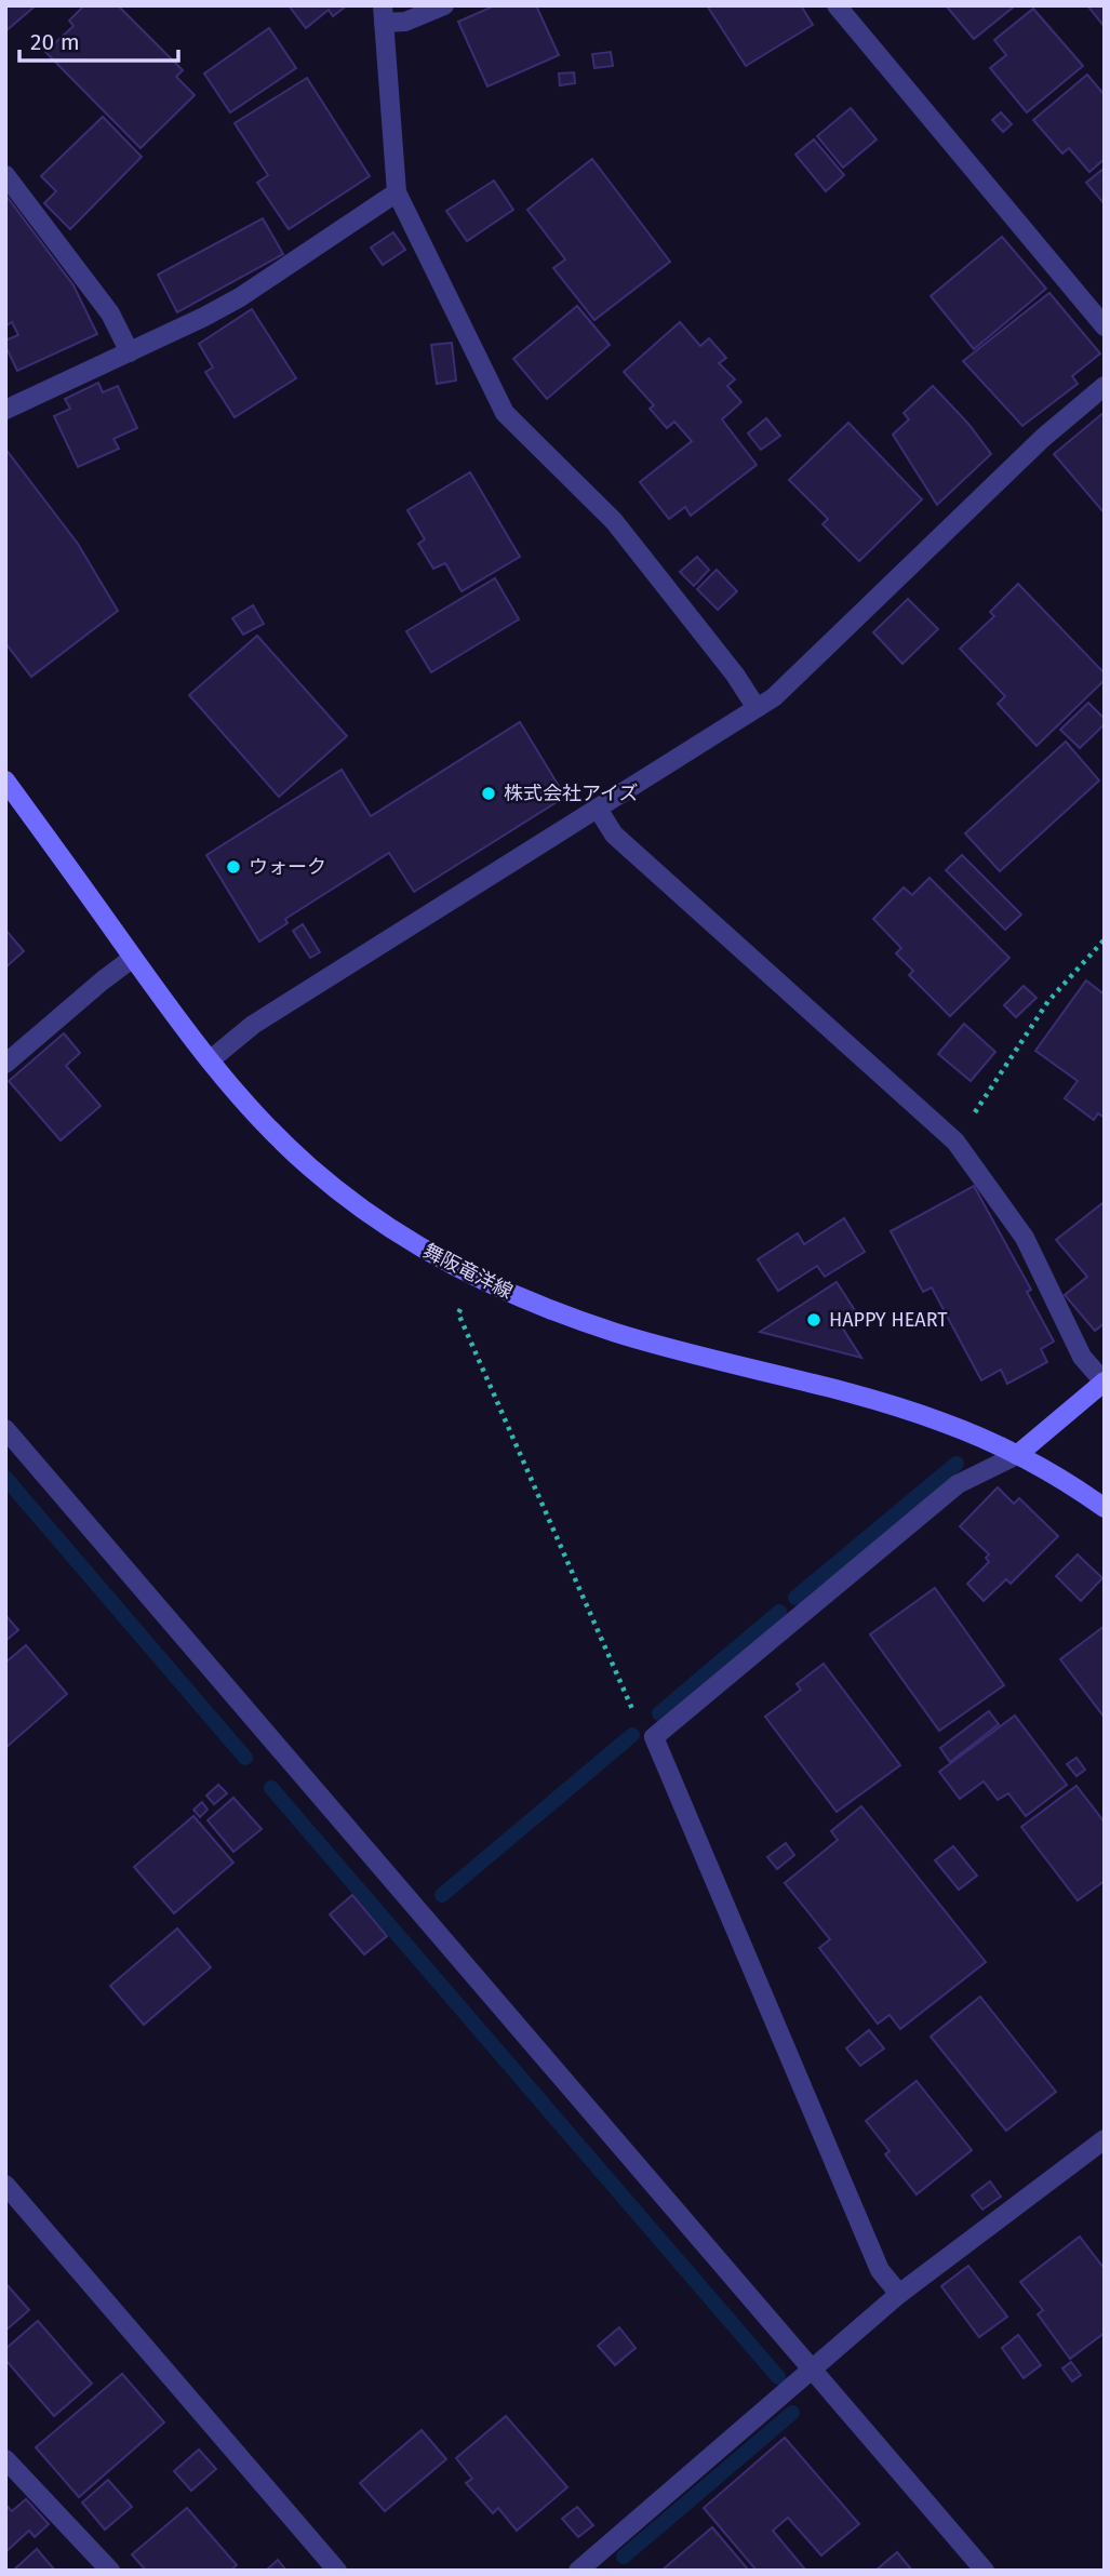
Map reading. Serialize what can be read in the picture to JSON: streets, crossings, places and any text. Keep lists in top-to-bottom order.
{
  "streets": {
    "main road": ["舞阪竜洋線"]
  },
  "places": ["株式会社アイズ", "ウォーク", "HAPPY HEART"],
  "scale_bar": "20 m"
}
